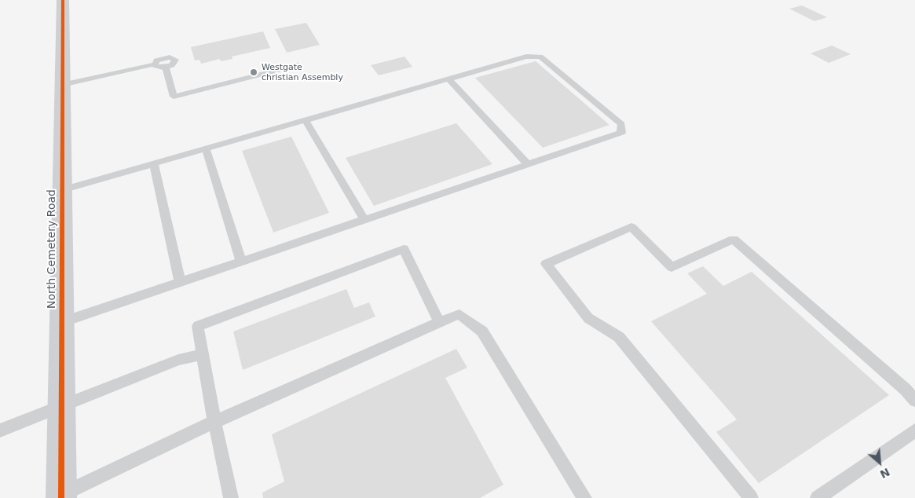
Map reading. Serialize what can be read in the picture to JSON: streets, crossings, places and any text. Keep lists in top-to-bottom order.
{
  "streets": {
    "street": ["North Cemetery Road"]
  },
  "places": ["Westgate christian Assembly"],
  "north": "bottom right"
}
